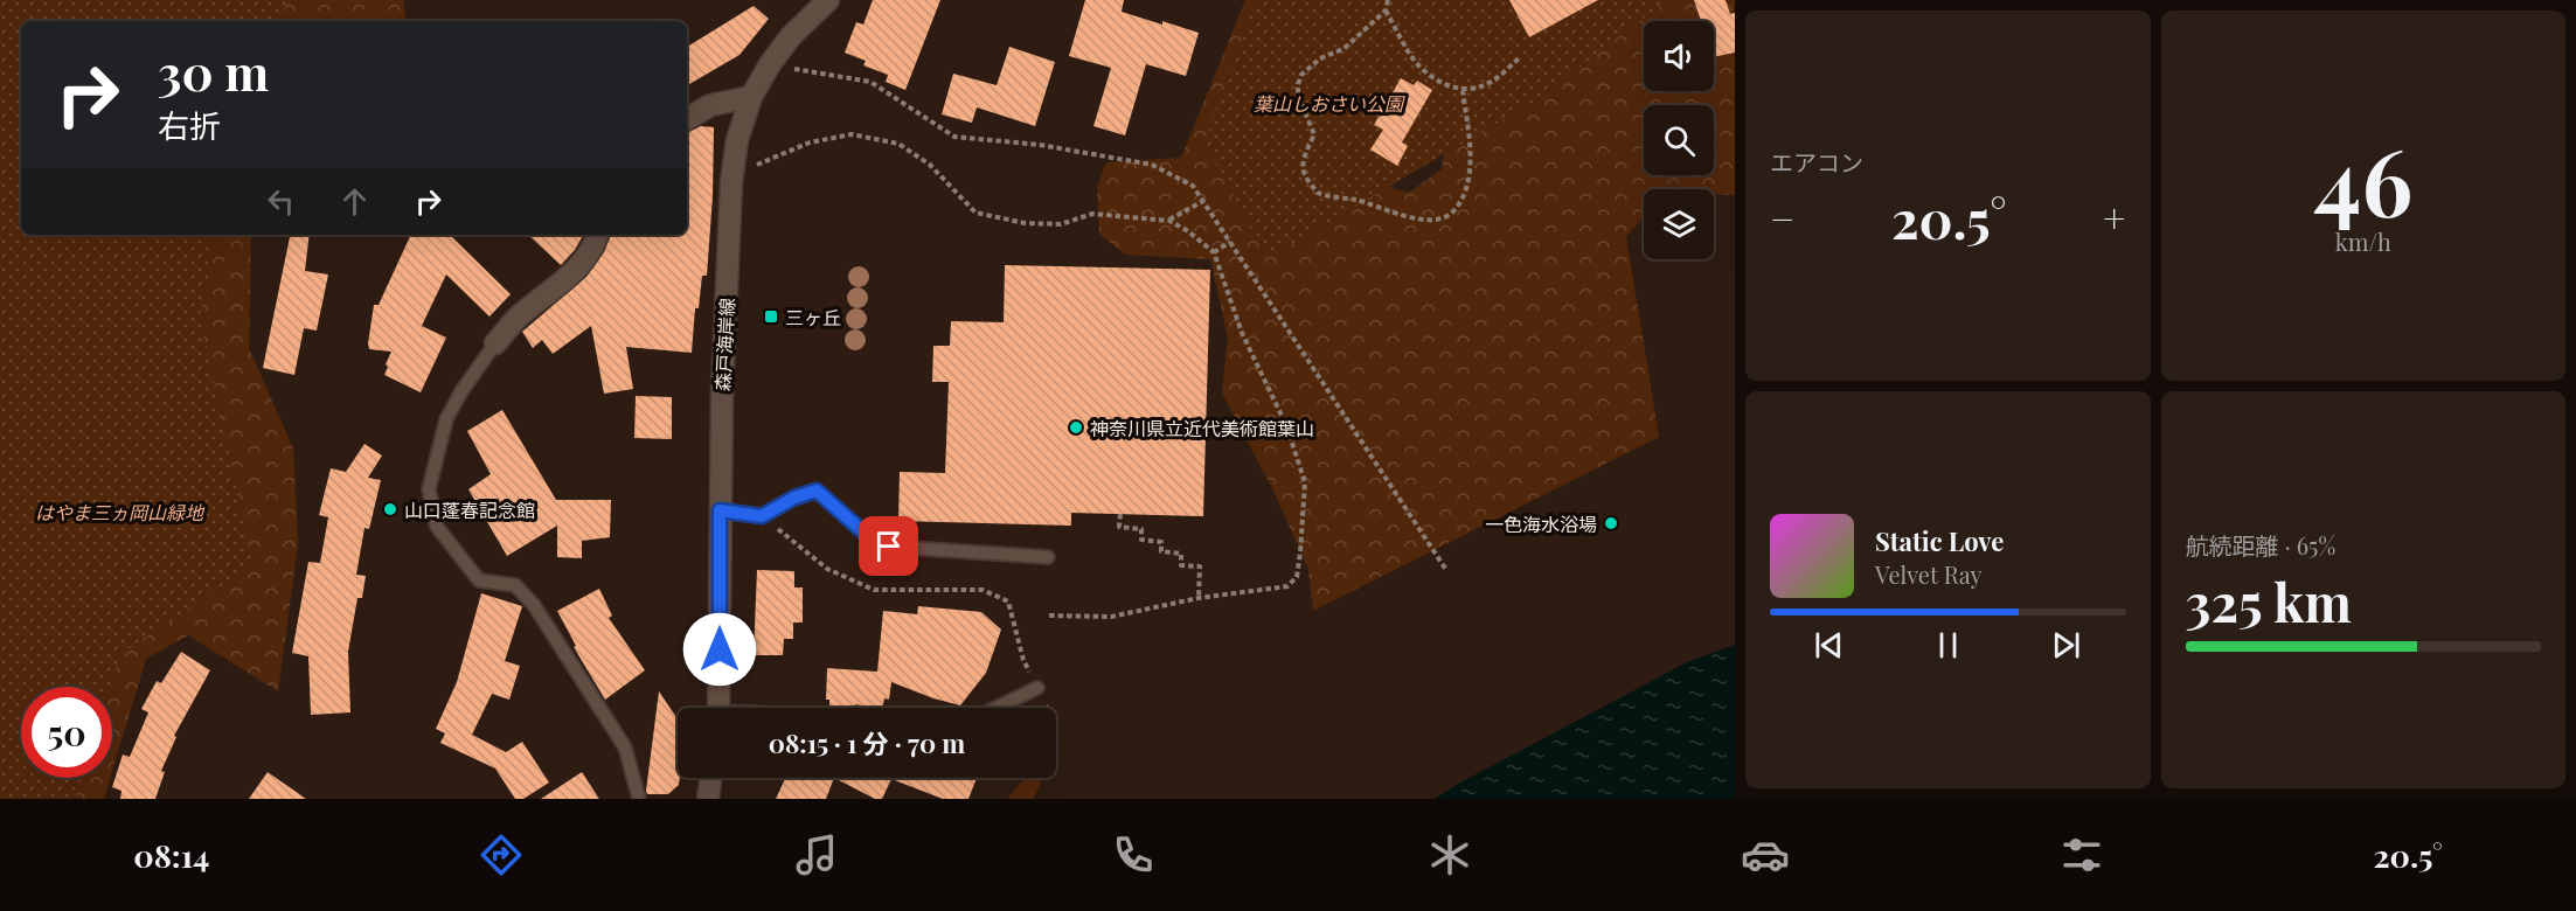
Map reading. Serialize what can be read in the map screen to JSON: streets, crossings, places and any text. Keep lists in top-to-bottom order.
{
  "streets": {
    "main road": ["森戸海岸線"]
  },
  "parks": ["葉山しおさい公園", "はやま三ヵ岡山緑地"],
  "places": {
    "transit": ["三ヶ丘"],
    "other": ["神奈川県立近代美術館葉山", "山口蓬春記念館", "一色海水浴場"]
  },
  "page": {
    "tile": [
      "エアコン",
      ["46", "km/h"],
      ["航続距離 · 65%", "325 km"]
    ],
    "turn": ["30 m", "右折"],
    "heat": ["−", "20.5°", "+"],
    "song": ["Static Love", "Velvet Ray"],
    "limit": "50",
    "trip": "08:15 · 1 分 · 70 m",
    "tabs": ["08:14", "20.5°"]
  }
}
